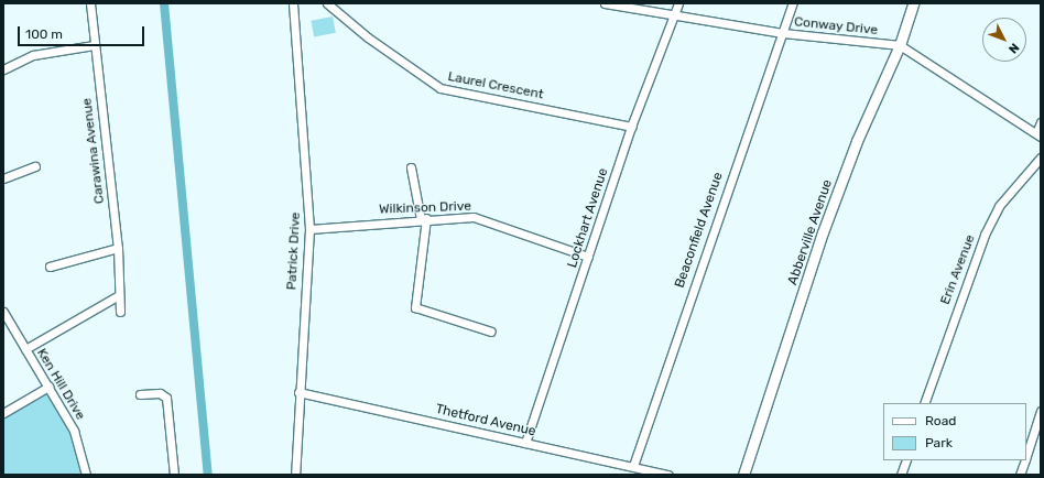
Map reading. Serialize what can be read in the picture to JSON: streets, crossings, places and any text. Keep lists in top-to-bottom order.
{
  "streets": {
    "street": [
      "Conway Drive",
      "Laurel Crescent",
      "Carawina Avenue",
      "Wilkinson Drive",
      "Lockhart Avenue",
      "Beaconfield Avenue",
      "Abberville Avenue",
      "Patrick Drive",
      "Erin Avenue",
      "Ken Hill Drive",
      "Thetford Avenue"
    ]
  },
  "crossings": [
    ["Conway Drive", "Lockhart Avenue"],
    ["Conway Drive", "Beaconfield Avenue"],
    ["Conway Drive", "Abberville Avenue"],
    ["Laurel Crescent", "Lockhart Avenue"],
    ["Wilkinson Drive", "Lockhart Avenue"],
    ["Wilkinson Drive", "Patrick Drive"],
    ["Lockhart Avenue", "Thetford Avenue"],
    ["Beaconfield Avenue", "Thetford Avenue"],
    ["Patrick Drive", "Thetford Avenue"]
  ],
  "legend": ["Road", "Park"],
  "scale_bar": "100 m",
  "north": "bottom right"
}
